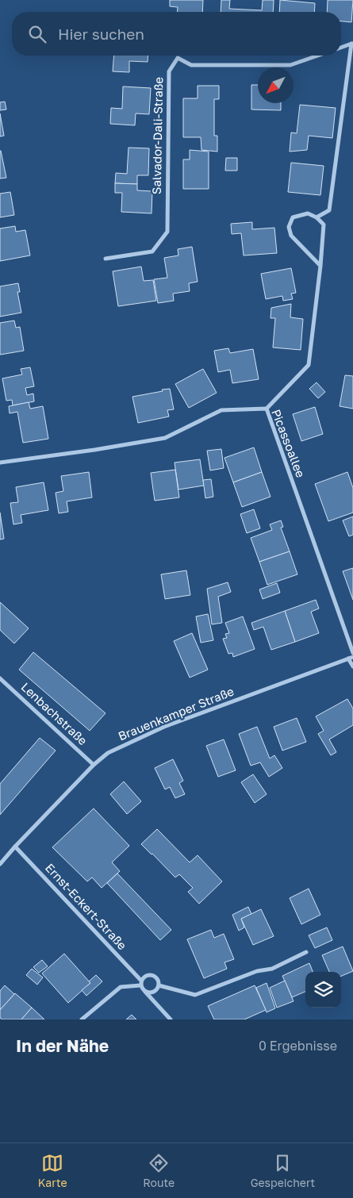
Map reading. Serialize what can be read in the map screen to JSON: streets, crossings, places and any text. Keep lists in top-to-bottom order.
{
  "streets": {
    "street": [
      "Salvador-Dali-Straße",
      "Picassoallee",
      "Lenbachstraße",
      "Brauenkamper Straße",
      "Ernst-Eckert-Straße"
    ]
  },
  "crossings": [
    ["Lenbachstraße", "Brauenkamper Straße"],
    ["Brauenkamper Straße", "Ernst-Eckert-Straße"]
  ],
  "north": "bottom left",
  "page": {
    "search": "Hier suchen",
    "heading": ["In der Nähe", "0 Ergebnisse"],
    "nav": ["Karte", "Route", "Gespeichert"]
  }
}
